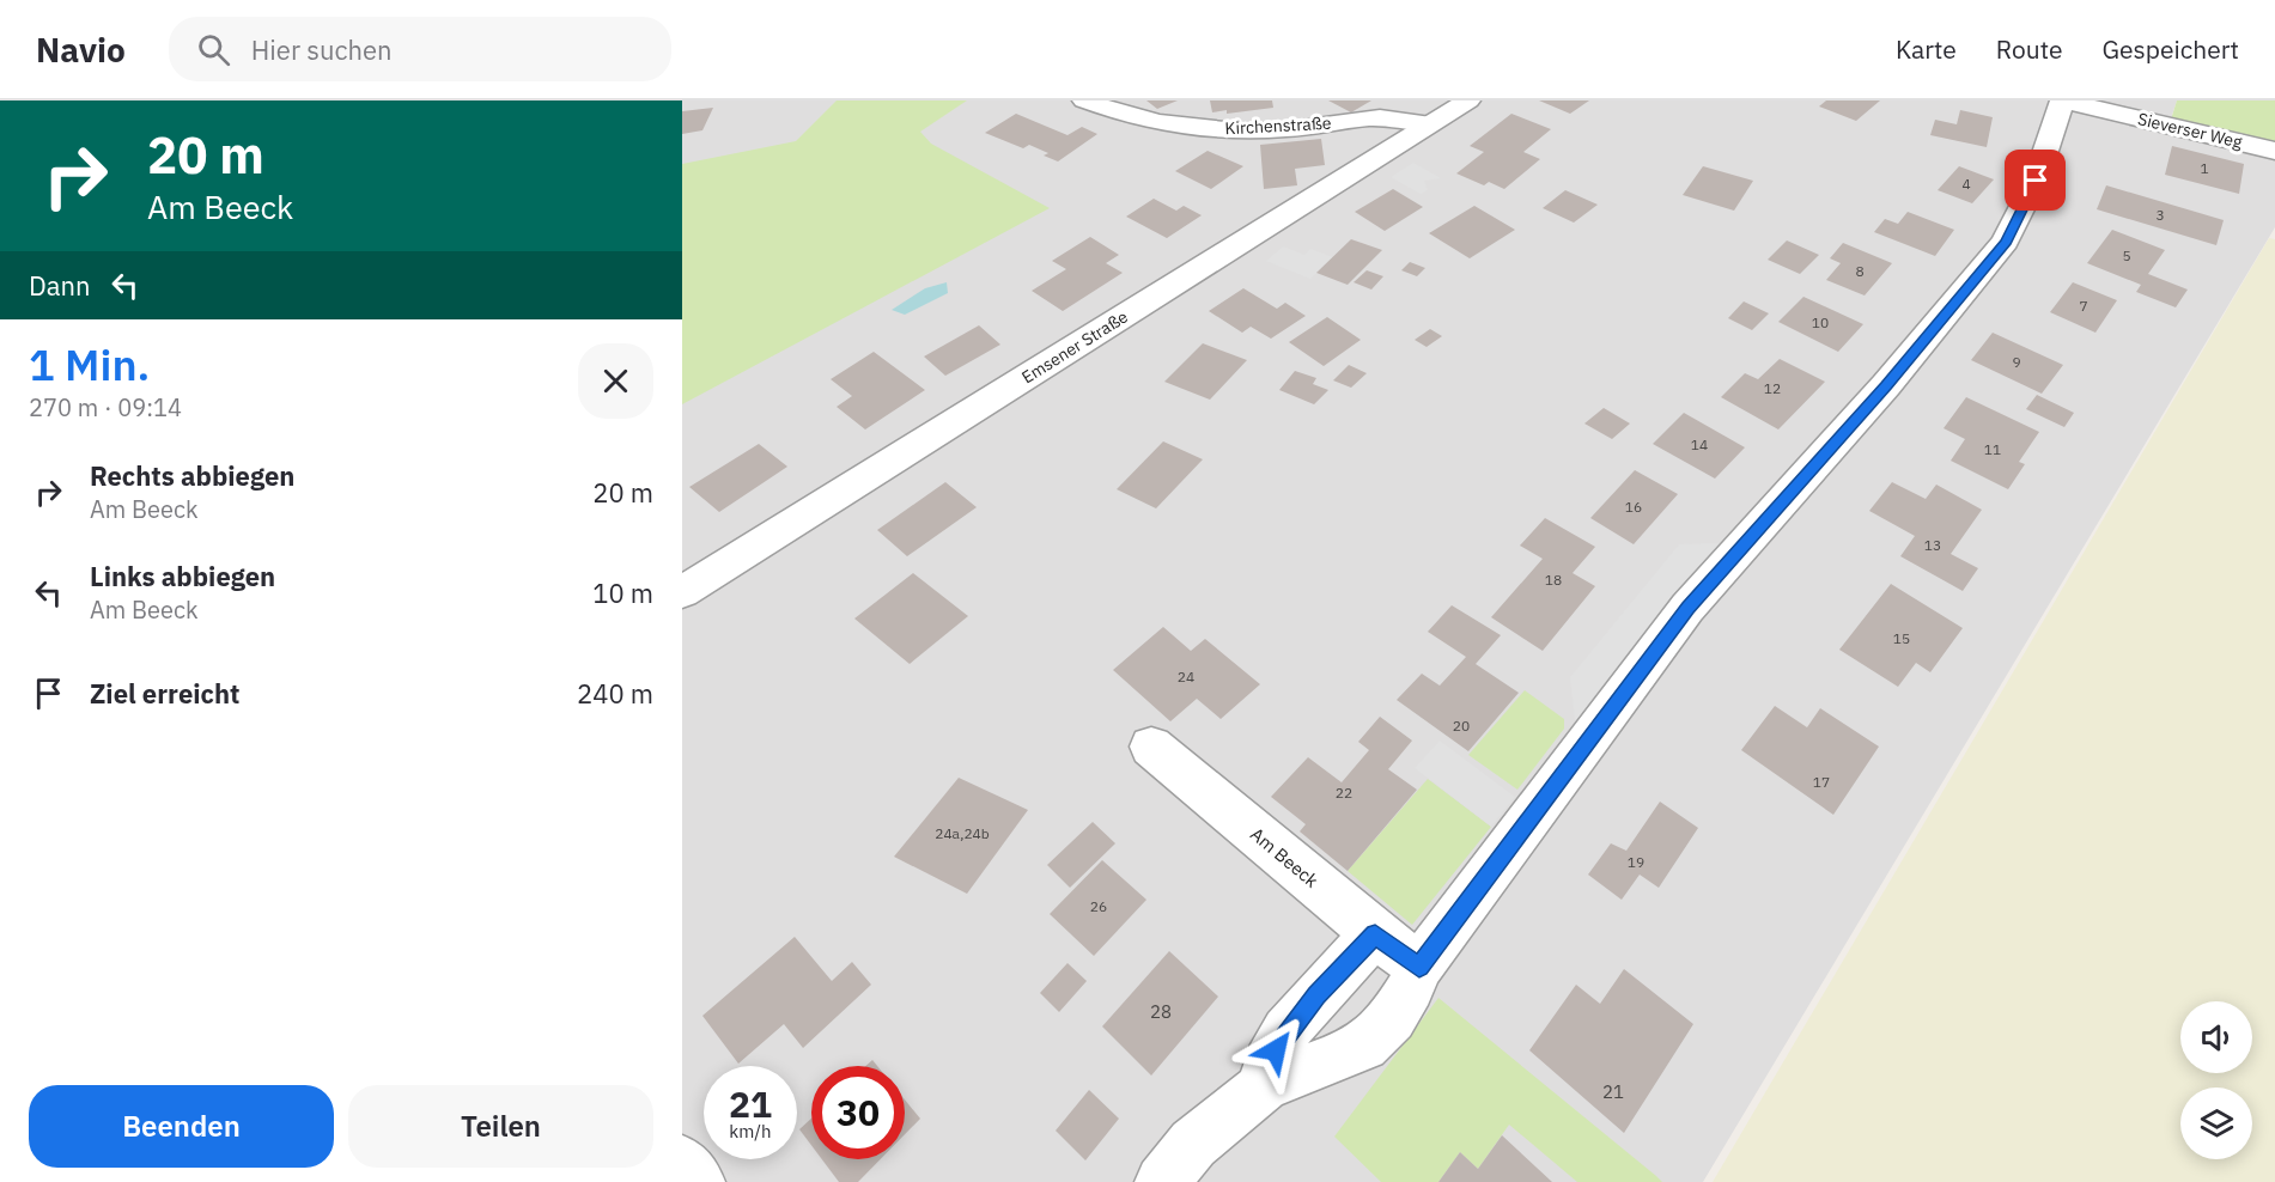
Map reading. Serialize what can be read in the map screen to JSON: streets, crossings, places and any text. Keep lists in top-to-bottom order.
{
  "streets": {
    "street": [
      "Kirchenstraße",
      "Sieverser Weg",
      "Emsener Straße",
      "Am Beeck"
    ]
  },
  "crossings": [
    ["Kirchenstraße", "Emsener Straße"]
  ],
  "house_numbers": [
    "1",
    "4",
    "3",
    "5",
    "8",
    "7",
    "10",
    "9",
    "12",
    "14",
    "11",
    "16",
    "13",
    "18",
    "15",
    "24",
    "20",
    "17",
    "22",
    "24a,24b",
    "19",
    "26",
    "28",
    "21"
  ],
  "page": {
    "header": "Navio",
    "search": "Hier suchen",
    "nav": ["Karte", "Route", "Gespeichert"],
    "turn": ["20 m", "Am Beeck"],
    "then": "Dann",
    "heading": ["1 Min.", "270 m · 09:14"],
    "list": [
      {
        "name": "Rechts abbiegen",
        "note": "Am Beeck",
        "value": "20 m"
      },
      {
        "name": "Links abbiegen",
        "note": "Am Beeck",
        "value": "10 m"
      },
      {
        "name": "Ziel erreicht",
        "value": "240 m"
      }
    ],
    "speed": "21 km/h",
    "limit": "30",
    "buttons": ["Beenden", "Teilen"]
  }
}
